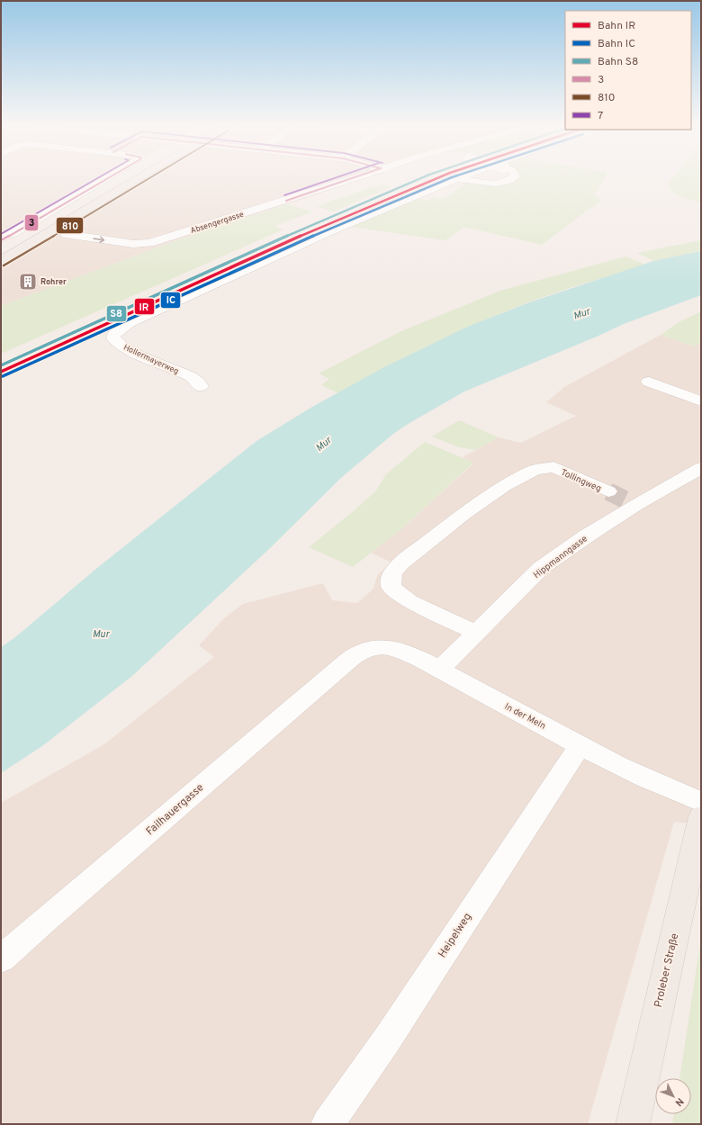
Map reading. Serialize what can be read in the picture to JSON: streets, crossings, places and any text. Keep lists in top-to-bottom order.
{
  "streets": {
    "main road": ["Proleber Straße"],
    "street": [
      "Absengergasse",
      "Hollermayerweg",
      "Tollingweg",
      "Hippmanngasse",
      "In der Meln",
      "Failhauergasse",
      "Heipelweg"
    ]
  },
  "crossings": [
    ["Tollingweg", "Hippmanngasse"],
    ["Hippmanngasse", "In der Meln"],
    ["In der Meln", "Failhauergasse"],
    ["In der Meln", "Heipelweg"]
  ],
  "one_way": ["Absengergasse"],
  "water": ["Mur"],
  "places": {
    "building": ["Rohrer"]
  },
  "lines": [
    "rail line IR",
    "rail line IC",
    "rail line S8",
    "transit line 3",
    "transit line 810",
    "transit line 7"
  ],
  "legend": [
    "Bahn IR",
    "Bahn IC",
    "Bahn S8",
    "3",
    "810",
    "7"
  ],
  "north": "bottom right"
}
